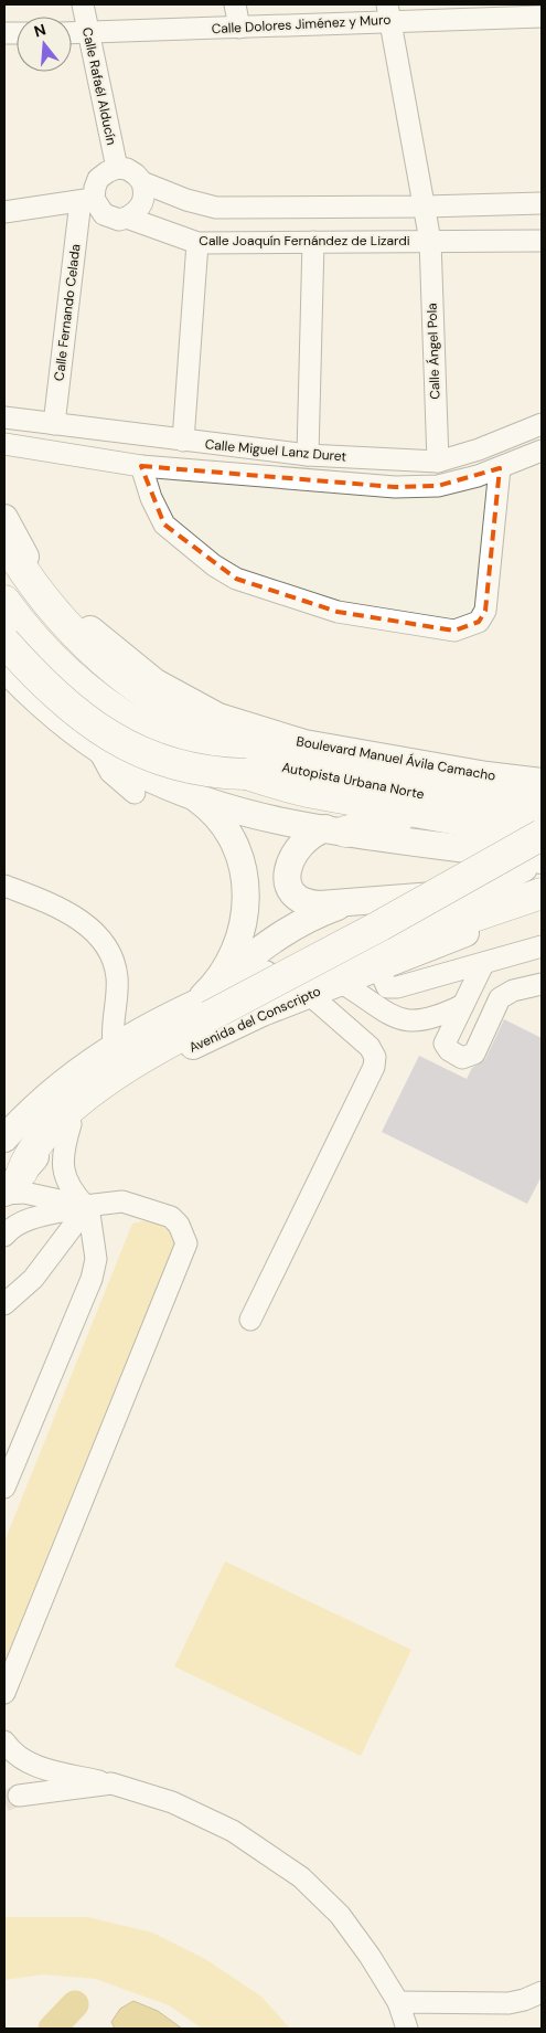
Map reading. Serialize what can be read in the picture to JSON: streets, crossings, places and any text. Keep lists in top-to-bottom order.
{
  "streets": {
    "highway": ["Boulevard Manuel Ávila Camacho", "Autopista Urbana Norte"],
    "main road": ["Avenida del Conscripto"],
    "street": [
      "Calle Dolores Jiménez y Muro",
      "Calle Rafaél Alducín",
      "Calle Joaquín Fernández de Lizardi",
      "Calle Fernando Celada",
      "Calle Ángel Pola",
      "Calle Miguel Lanz Duret"
    ]
  },
  "crossings": [
    ["Calle Dolores Jiménez y Muro", "Calle Rafaél Alducín"],
    ["Calle Dolores Jiménez y Muro", "Calle Ángel Pola"],
    ["Calle Rafaél Alducín", "Calle Joaquín Fernández de Lizardi"],
    ["Calle Rafaél Alducín", "Calle Fernando Celada"],
    ["Calle Joaquín Fernández de Lizardi", "Calle Fernando Celada"],
    ["Calle Joaquín Fernández de Lizardi", "Calle Ángel Pola"],
    ["Calle Fernando Celada", "Calle Miguel Lanz Duret"],
    ["Calle Ángel Pola", "Calle Miguel Lanz Duret"]
  ],
  "north": "top"
}
